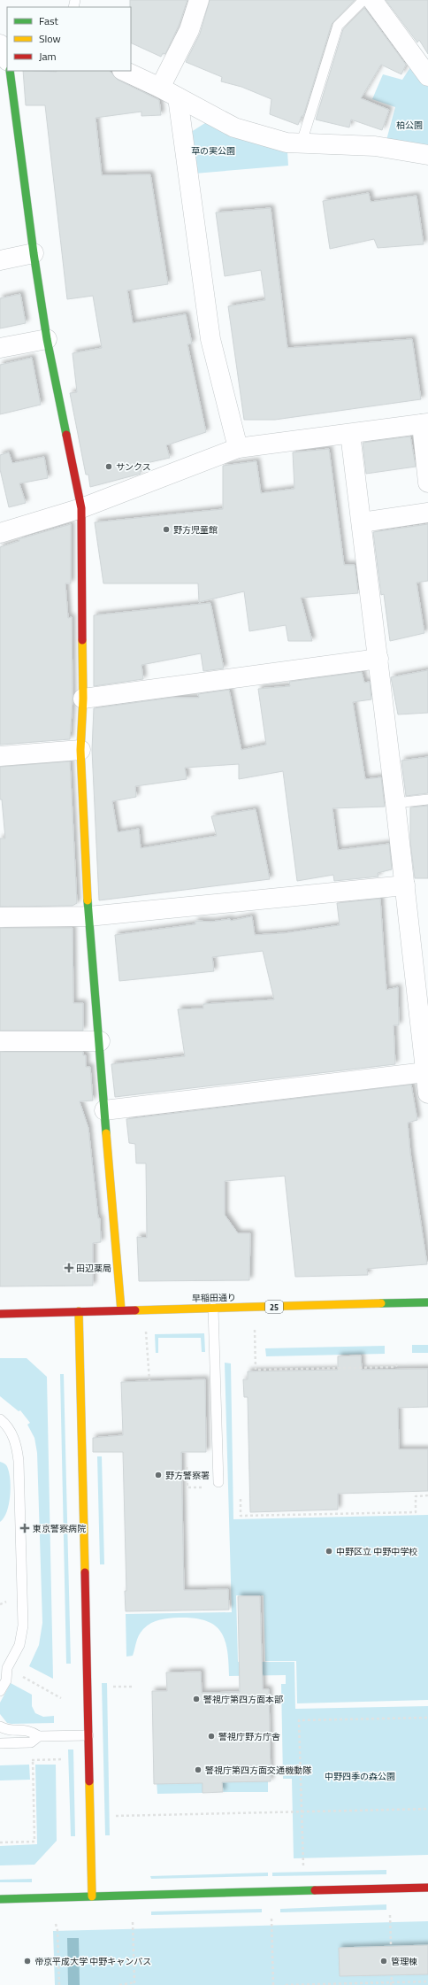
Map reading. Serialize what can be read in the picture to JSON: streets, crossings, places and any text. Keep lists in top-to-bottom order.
{
  "streets": {
    "street": ["早稲田通り", "25"]
  },
  "parks": ["柏公園", "草の実公園", "中野四季の森公園"],
  "places": {
    "other": [
      "サンクス",
      "野方児童館",
      "野方警察署",
      "中野区立 中野中学校",
      "警視庁第四方面本部",
      "警視庁野方庁舎",
      "警視庁第四方面交通機動隊",
      "帝京平成大学 中野キャンパス",
      "管理棟"
    ],
    "health": ["田辺薬局", "東京警察病院"]
  },
  "legend": ["Fast", "Slow", "Jam"]
}
